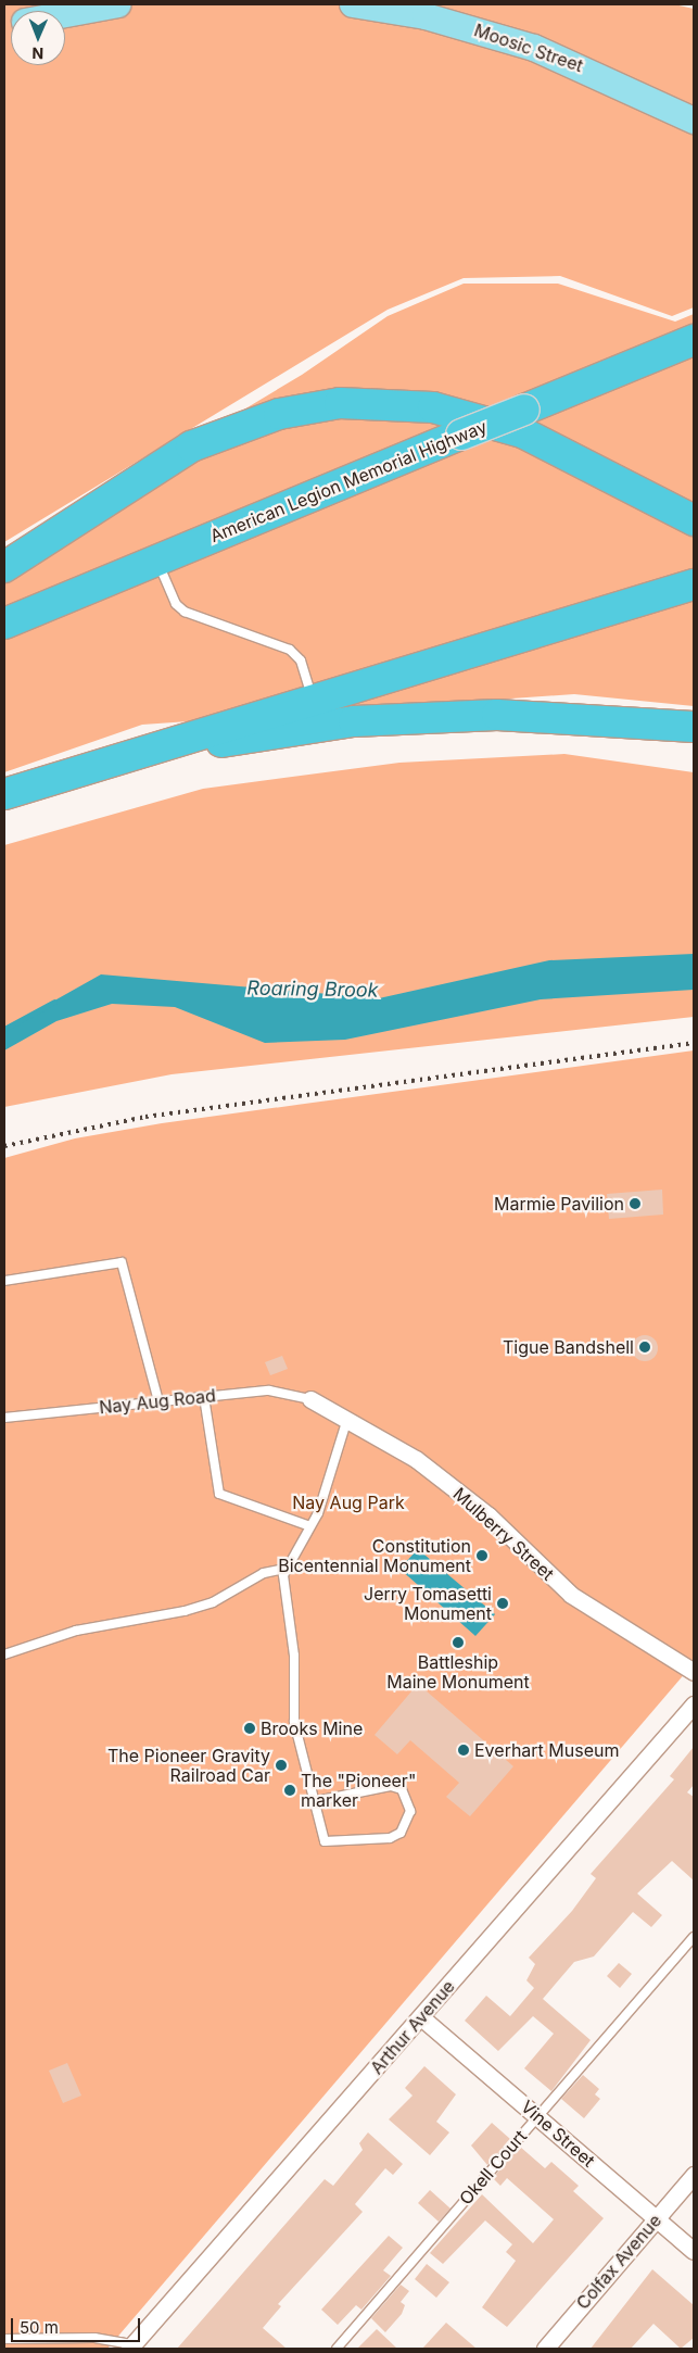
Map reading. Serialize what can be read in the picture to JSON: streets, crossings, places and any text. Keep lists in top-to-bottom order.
{
  "streets": {
    "highway": ["American Legion Memorial Highway"],
    "main road": ["Moosic Street"],
    "street": [
      "Mulberry Street",
      "Arthur Avenue",
      "Vine Street",
      "Colfax Avenue"
    ],
    "lane": ["Nay Aug Road", "Okell Court"]
  },
  "crossings": [
    ["Nay Aug Road", "Mulberry Street"],
    ["Arthur Avenue", "Vine Street"],
    ["Vine Street", "Okell Court"],
    ["Vine Street", "Colfax Avenue"]
  ],
  "water": ["Roaring Brook"],
  "parks": ["Nay Aug Park"],
  "places": [
    "Marmie Pavilion",
    "Tigue Bandshell",
    "Constitution Bicentennial Monument",
    "Jerry Tomasetti Monument",
    "Battleship Maine Monument",
    "Brooks Mine",
    "Everhart Museum",
    "The Pioneer Gravity Railroad Car",
    "The \"Pioneer\" marker"
  ],
  "scale_bar": "50 m",
  "north": "bottom"
}
